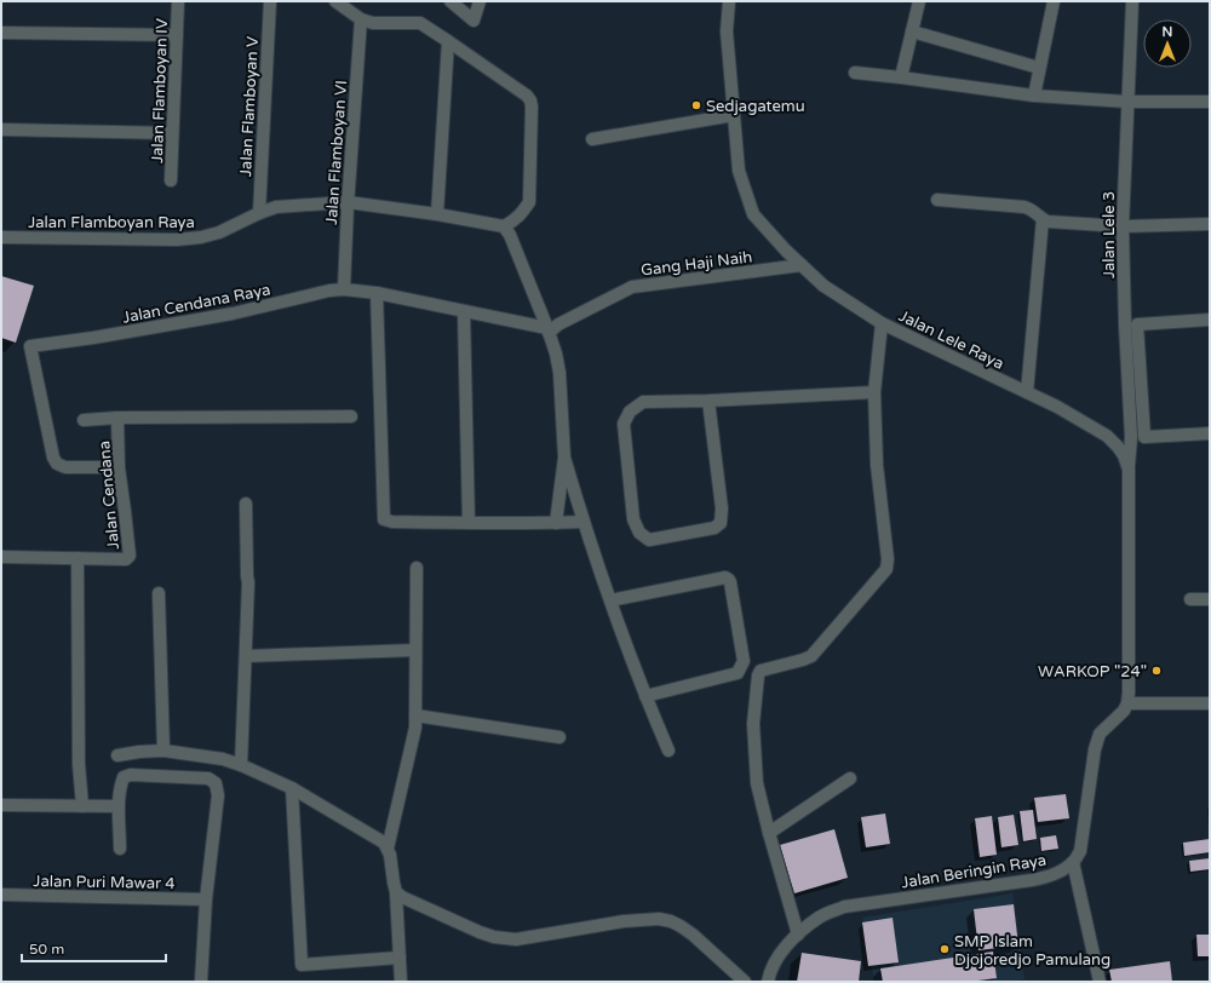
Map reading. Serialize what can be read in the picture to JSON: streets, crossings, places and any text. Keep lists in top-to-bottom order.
{
  "streets": {
    "street": [
      "Jalan Flamboyan IV",
      "Jalan Flamboyan V",
      "Jalan Flamboyan VI",
      "Jalan Flamboyan Raya",
      "Jalan Lele 3",
      "Gang Haji Naih",
      "Jalan Cendana Raya",
      "Jalan Lele Raya",
      "Jalan Cendana",
      "Jalan Beringin Raya",
      "Jalan Puri Mawar 4"
    ]
  },
  "crossings": [
    ["Jalan Flamboyan V", "Jalan Flamboyan Raya"],
    ["Jalan Flamboyan VI", "Jalan Flamboyan Raya"],
    ["Jalan Flamboyan VI", "Jalan Cendana Raya"],
    ["Jalan Lele 3", "Jalan Lele Raya"],
    ["Gang Haji Naih", "Jalan Cendana Raya"],
    ["Gang Haji Naih", "Jalan Lele Raya"],
    ["Jalan Cendana Raya", "Jalan Cendana"]
  ],
  "places": ["Sedjagatemu", "WARKOP \"24\"", "SMP Islam Djojoredjo Pamulang"],
  "scale_bar": "50 m",
  "north": "top"
}
